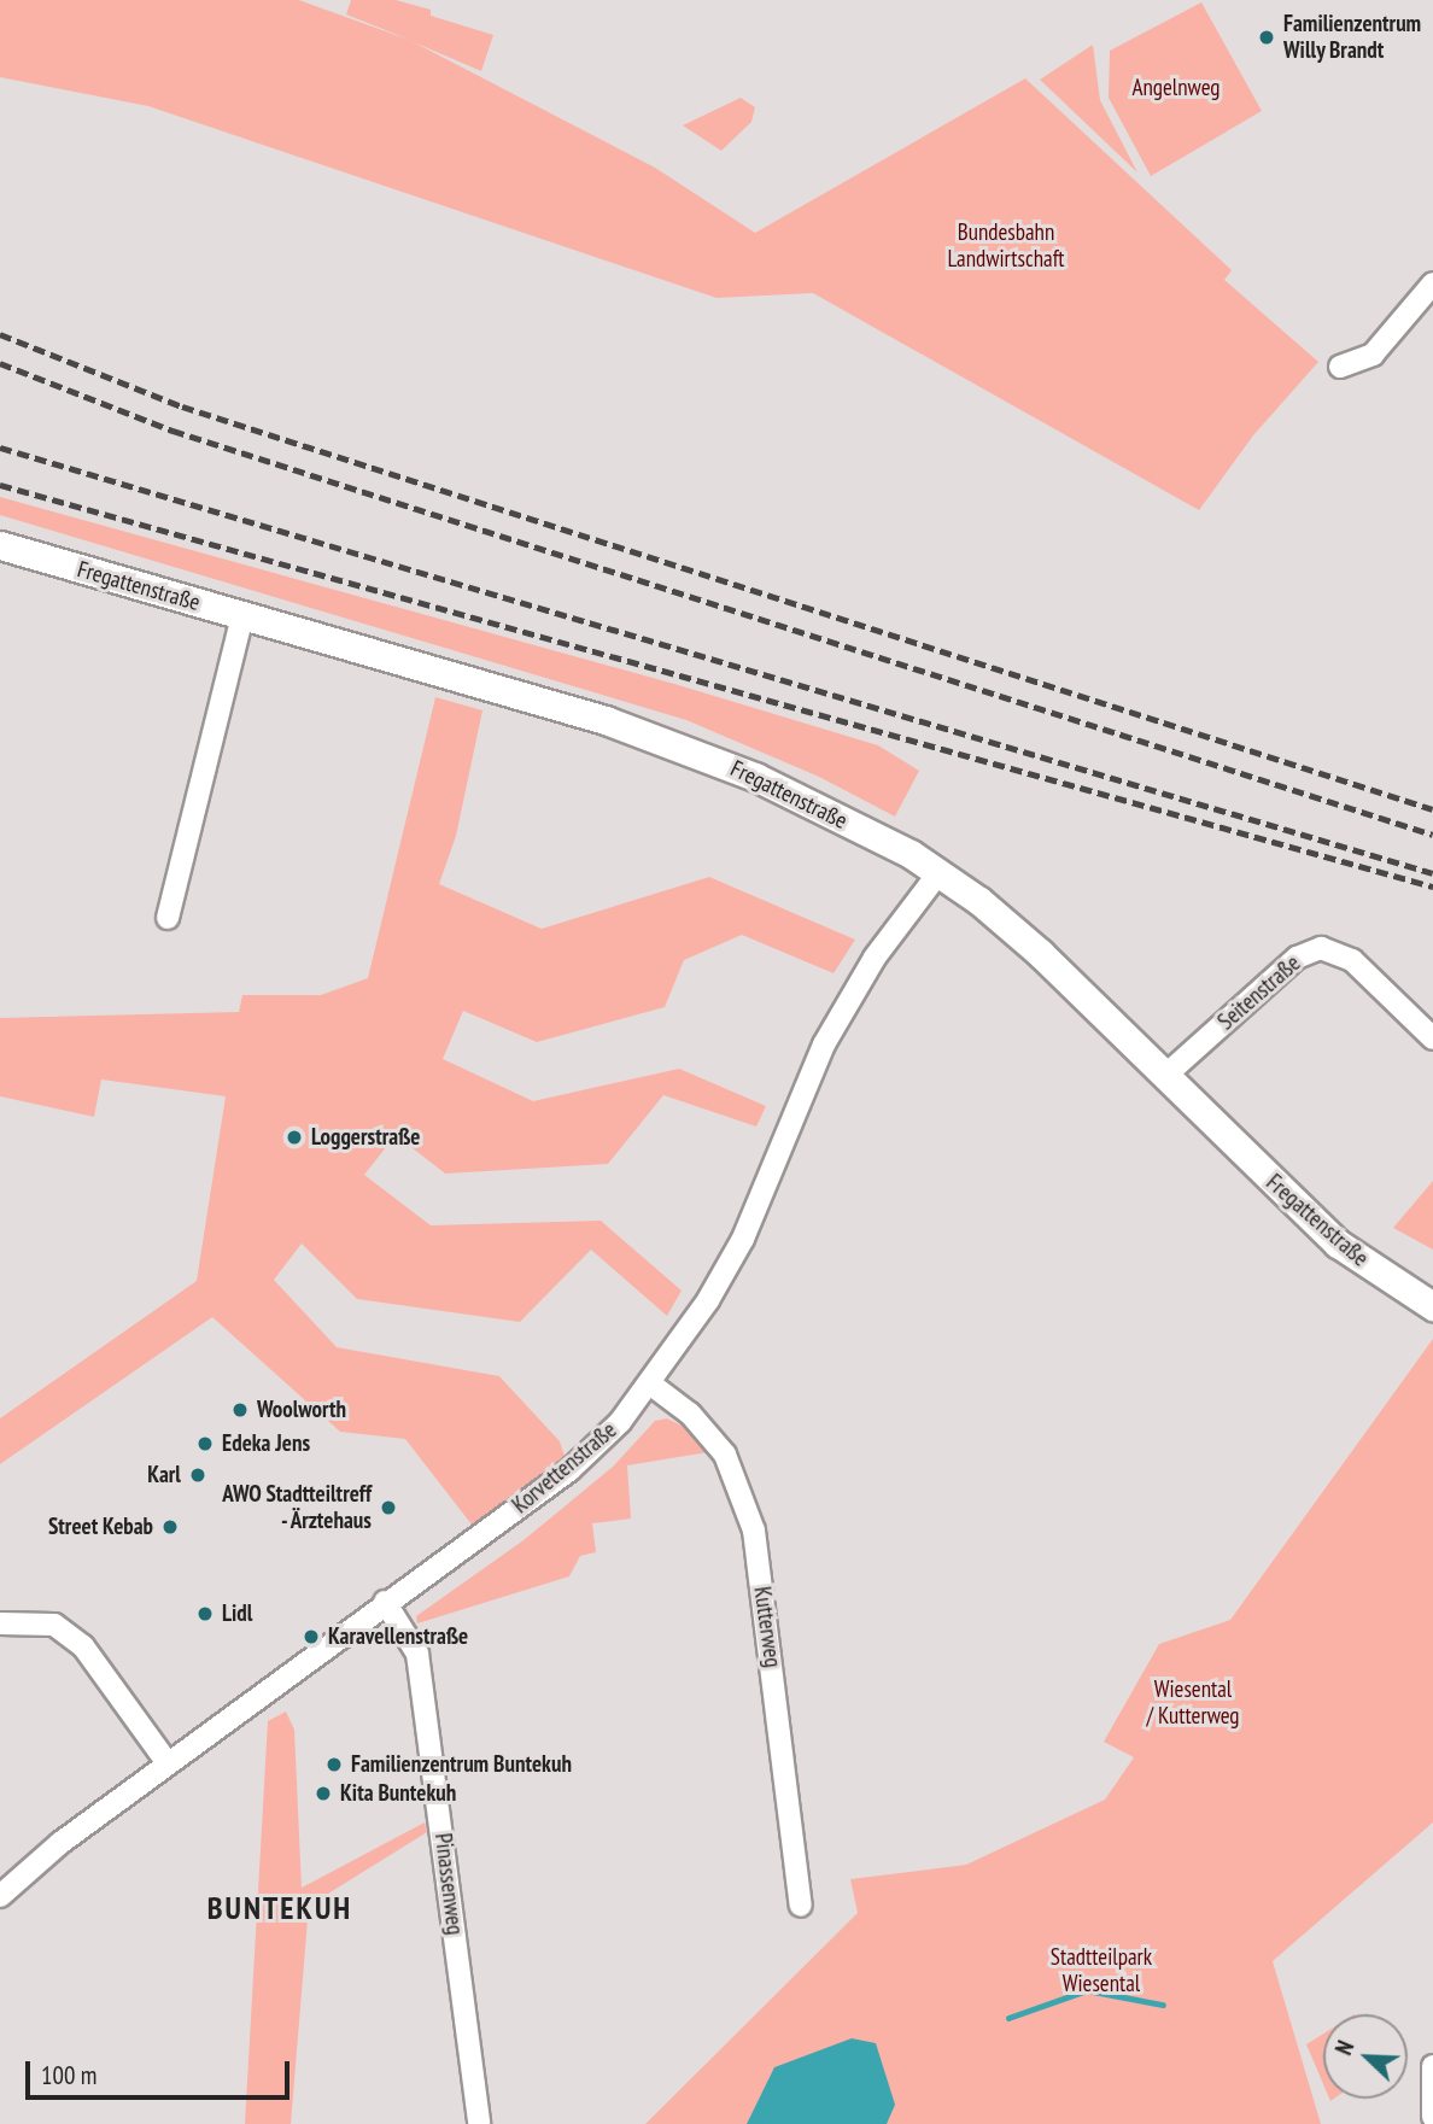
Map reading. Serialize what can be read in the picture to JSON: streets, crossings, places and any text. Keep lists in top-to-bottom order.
{
  "streets": {
    "street": [
      "Fregattenstraße",
      "Seitenstraße",
      "Korvettenstraße",
      "Kutterweg",
      "Pinassenweg"
    ]
  },
  "crossings": [
    ["Fregattenstraße", "Seitenstraße"],
    ["Fregattenstraße", "Korvettenstraße"],
    ["Korvettenstraße", "Kutterweg"],
    ["Korvettenstraße", "Pinassenweg"]
  ],
  "districts": ["BUNTEKUH"],
  "parks": [
    "Angelnweg",
    "Bundesbahn Landwirtschaft",
    "Wiesental / Kutterweg",
    "Stadtteilpark Wiesental"
  ],
  "places": [
    "Familienzentrum Willy Brandt",
    "Loggerstraße",
    "Woolworth",
    "Edeka Jens",
    "Karl",
    "AWO Stadtteiltreff - Ärztehaus",
    "Street Kebab",
    "Lidl",
    "Karavellenstraße",
    "Familienzentrum Buntekuh",
    "Kita Buntekuh"
  ],
  "scale_bar": "100 m",
  "north": "top left"
}
